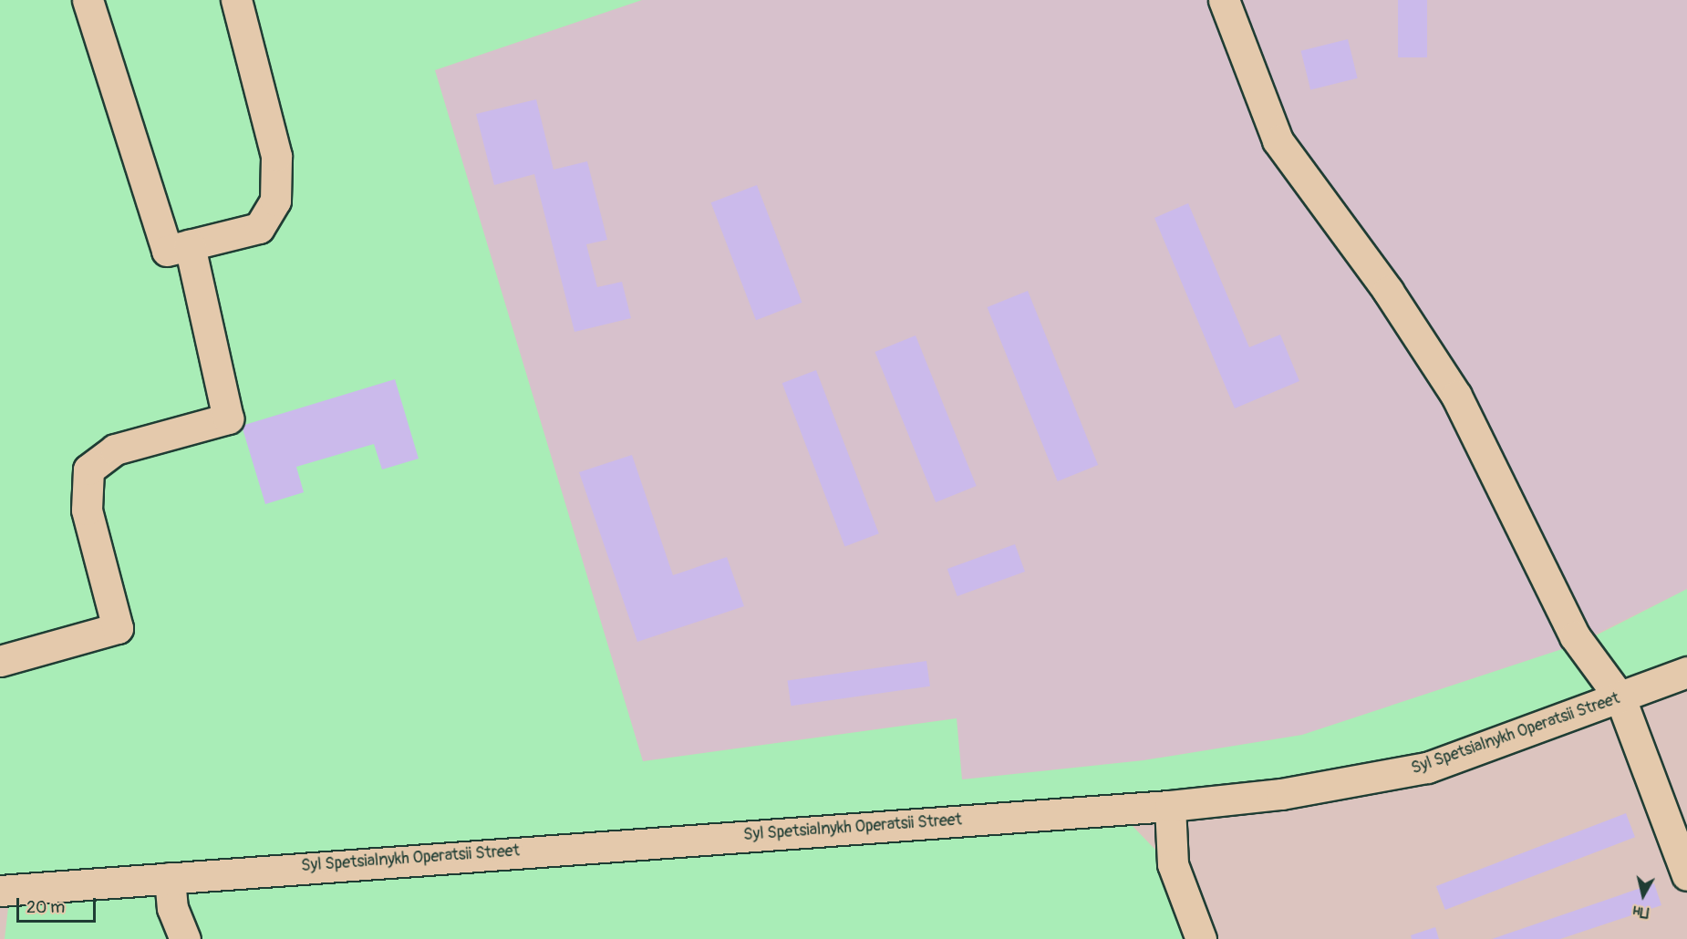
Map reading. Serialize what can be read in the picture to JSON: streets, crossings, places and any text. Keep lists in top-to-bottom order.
{
  "streets": {
    "street": ["Syl Spetsialnykh Operatsii Street"]
  },
  "scale_bar": "20 m",
  "north": "bottom"
}
